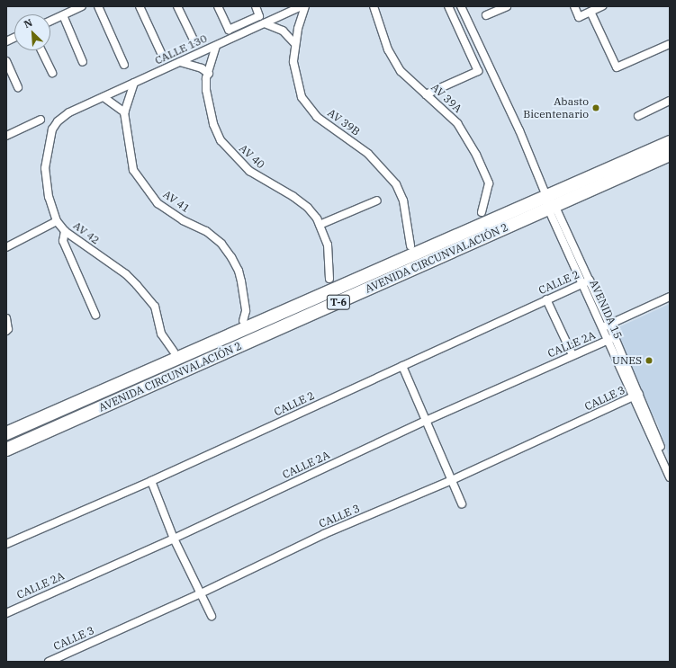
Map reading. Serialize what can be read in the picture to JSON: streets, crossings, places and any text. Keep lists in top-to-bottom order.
{
  "streets": {
    "highway": ["AVENIDA CIRCUNVALACIÓN 2", "T-6"],
    "street": [
      "CALLE 130",
      "AV 39A",
      "AV 39B",
      "AV 40",
      "AV 41",
      "AV 42",
      "CALLE 2",
      "AVENIDA 15",
      "CALLE 2A",
      "CALLE 3"
    ]
  },
  "crossings": [
    ["CALLE 130", "AV 40"],
    ["CALLE 130", "AV 41"],
    ["CALLE 130", "AV 42"],
    ["AVENIDA CIRCUNVALACIÓN 2", "AVENIDA 15"],
    ["CALLE 2", "AVENIDA 15"],
    ["AVENIDA 15", "CALLE 2A"],
    ["AVENIDA 15", "CALLE 3"]
  ],
  "places": ["Abasto Bicentenario", "UNES"],
  "north": "top left"
}
